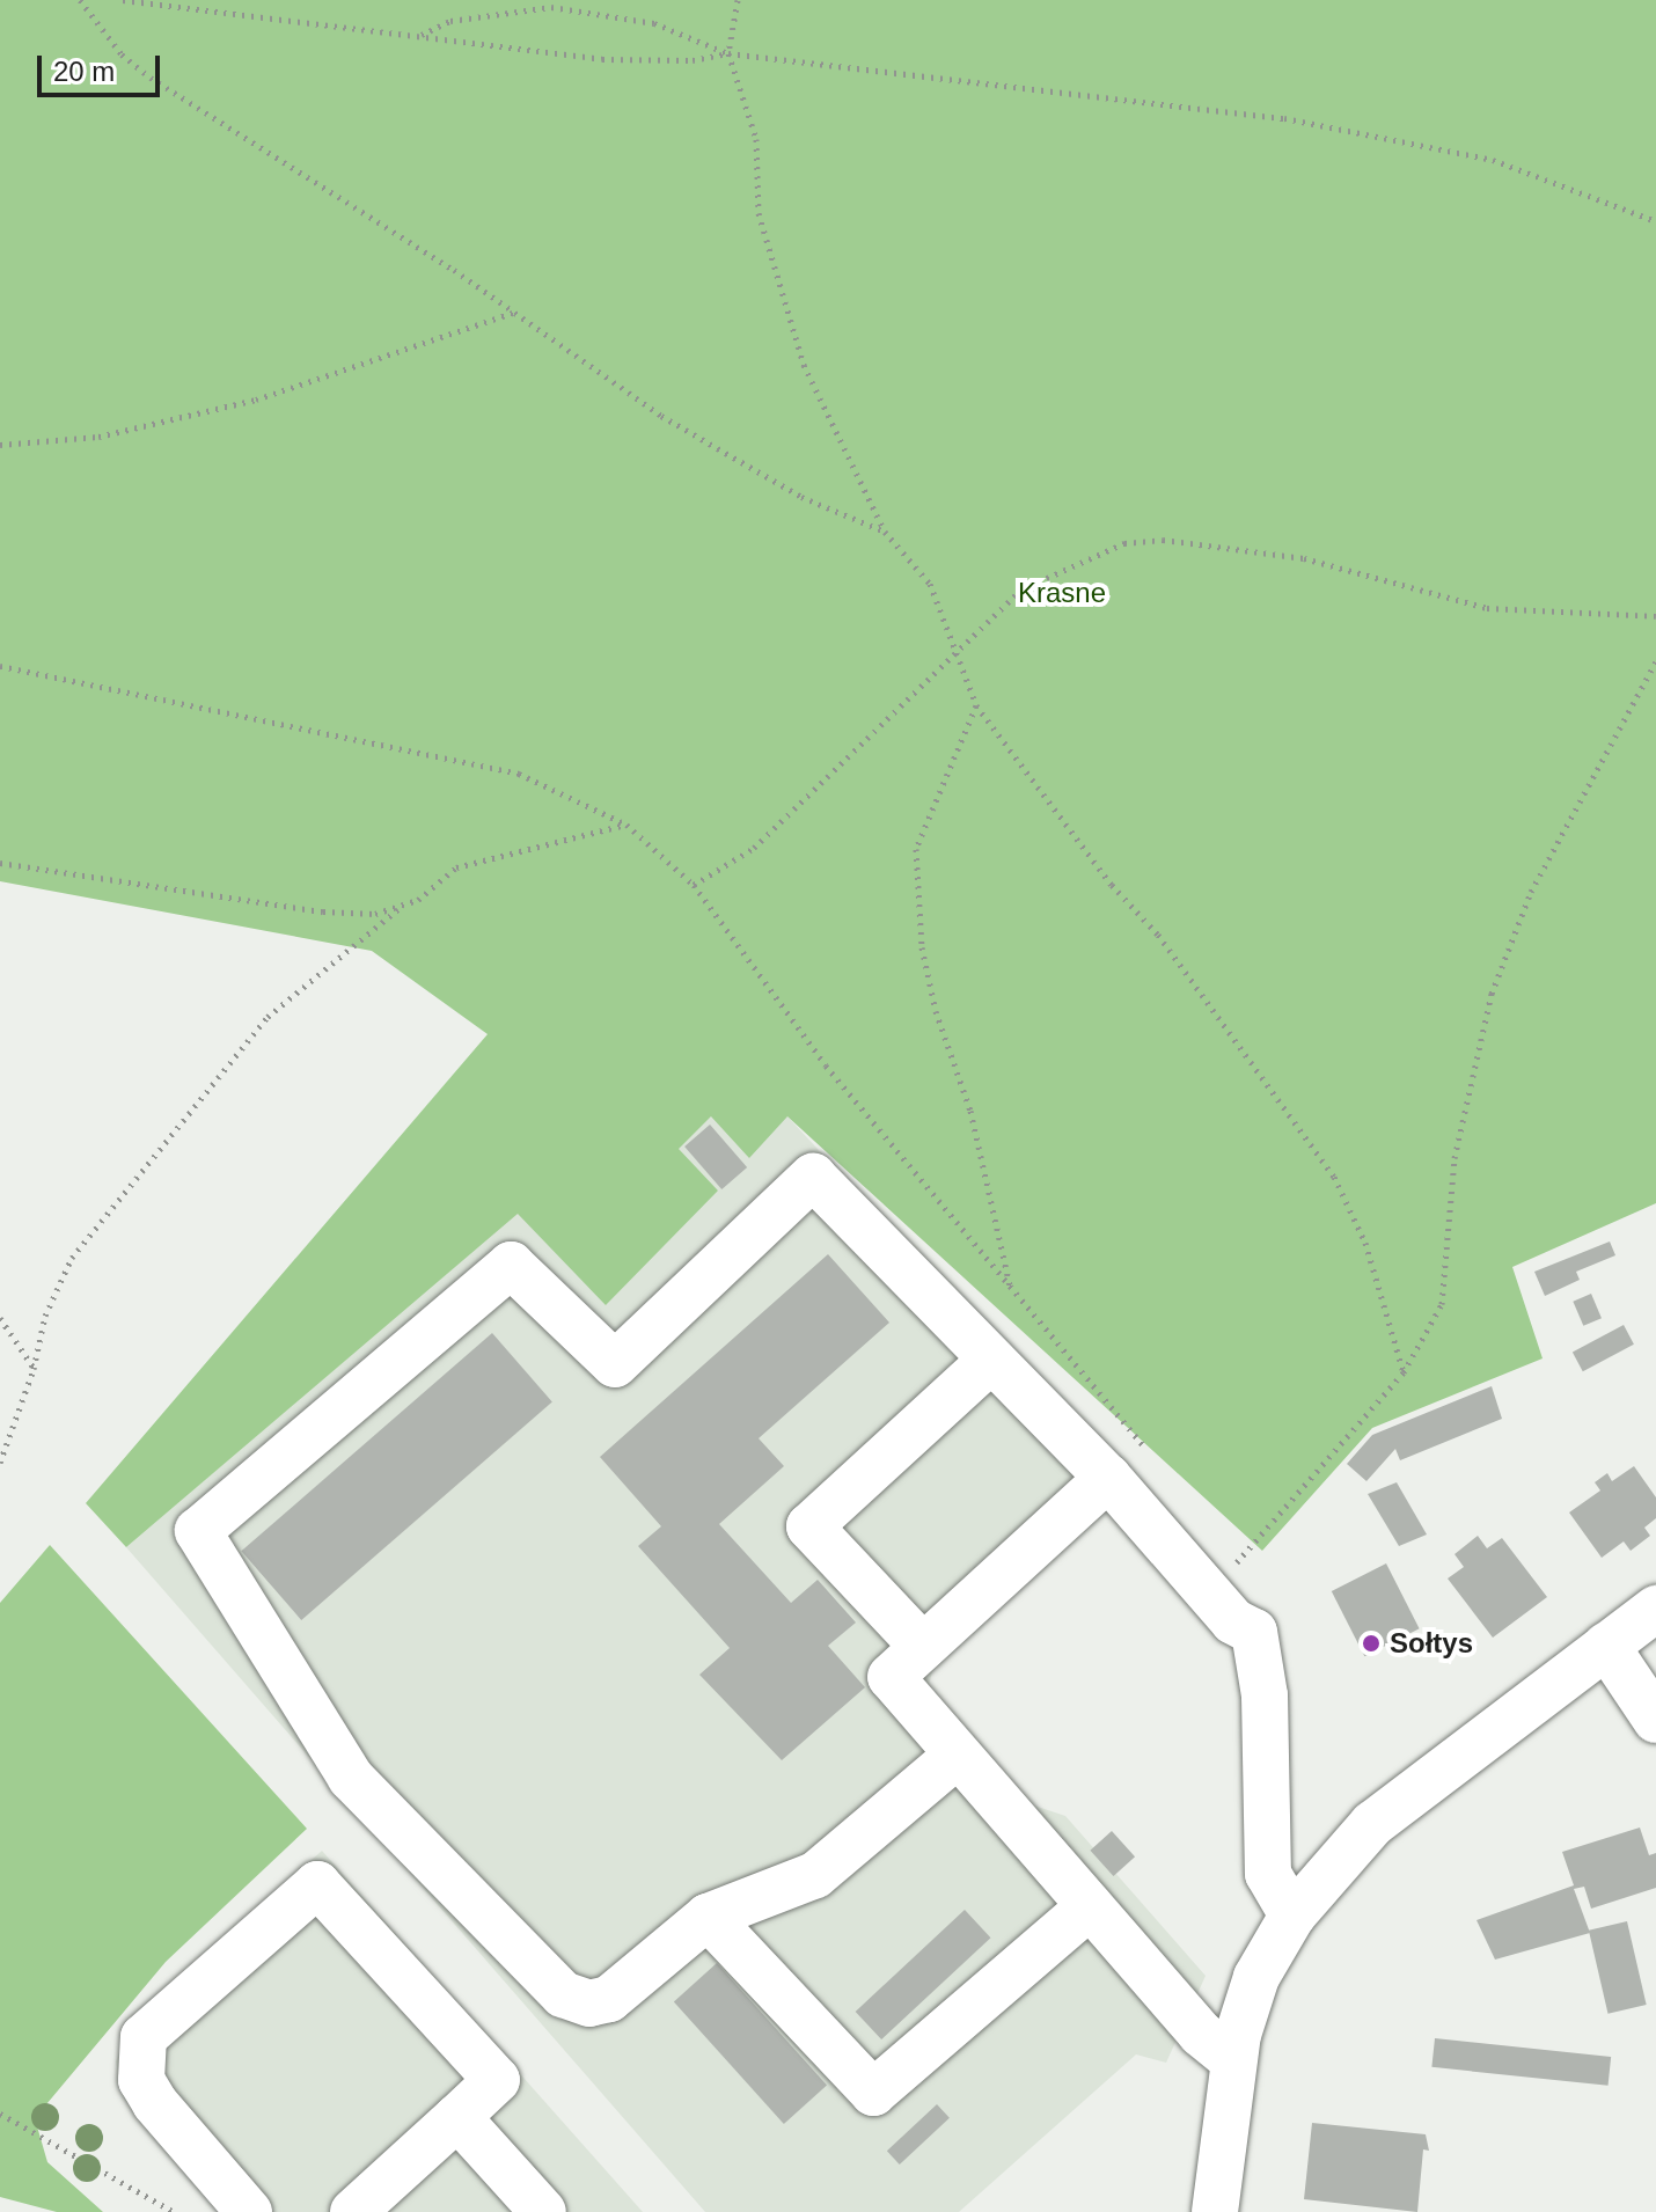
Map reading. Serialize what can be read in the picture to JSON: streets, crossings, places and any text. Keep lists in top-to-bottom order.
{
  "parks": ["Krasne"],
  "places": ["Sołtys"],
  "scale_bar": "20 m"
}
